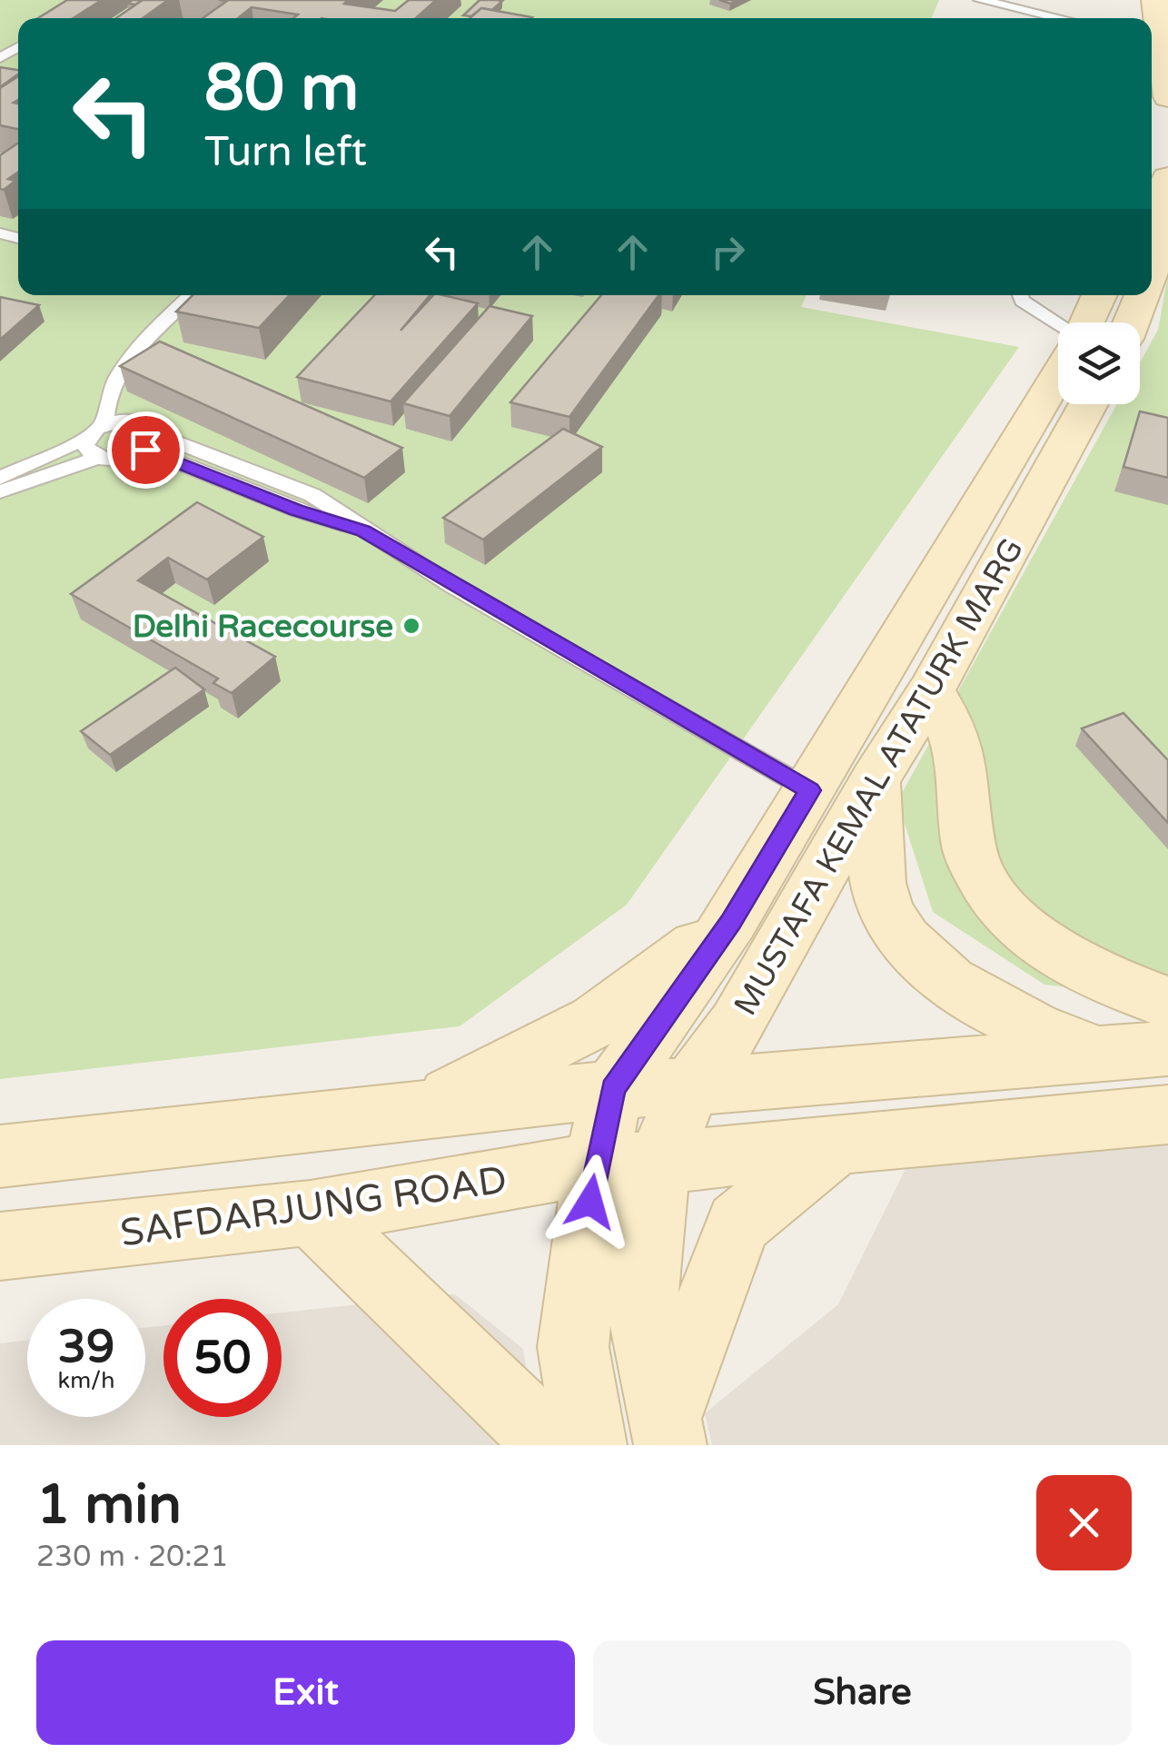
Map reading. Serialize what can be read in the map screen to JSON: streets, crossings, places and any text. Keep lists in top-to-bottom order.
{
  "streets": {
    "main road": ["MUSTAFA KEMAL ATATURK MARG", "SAFDARJUNG ROAD"]
  },
  "crossings": [
    ["MUSTAFA KEMAL ATATURK MARG", "SAFDARJUNG ROAD"]
  ],
  "places": ["Delhi Racecourse"],
  "page": {
    "turn": ["80 m", "Turn left"],
    "speed": "39 km/h",
    "limit": "50",
    "heading": ["1 min", "230 m · 20:21"],
    "buttons": ["Exit", "Share"]
  }
}
